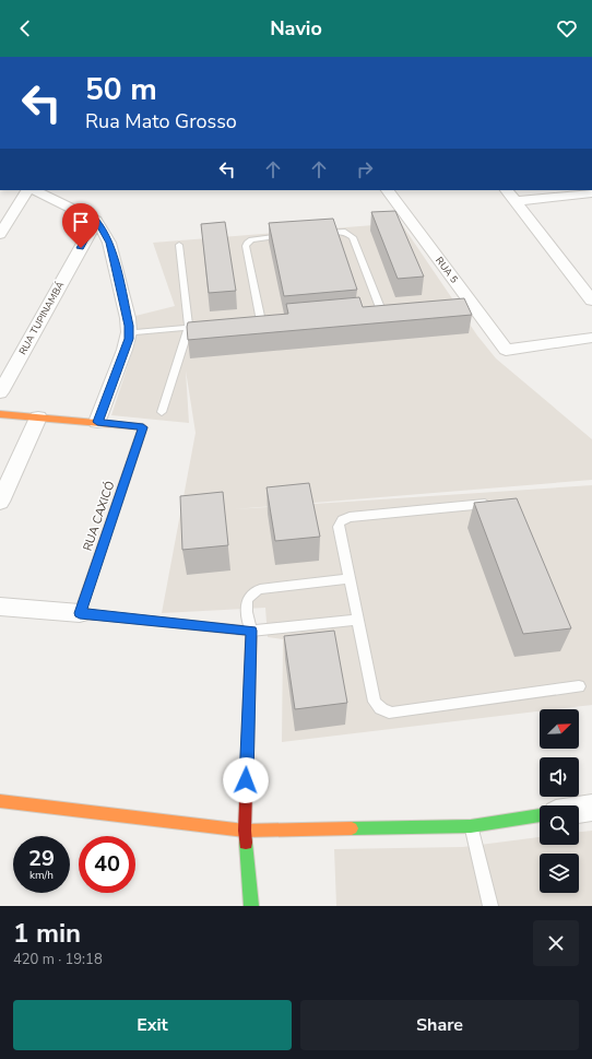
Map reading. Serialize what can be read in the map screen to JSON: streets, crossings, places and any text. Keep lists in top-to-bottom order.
{
  "streets": {
    "street": ["RUA 5", "RUA TUPINAMBÁ", "RUA CAXICÓ"]
  },
  "north": "top right",
  "page": {
    "header": "Navio",
    "turn": ["50 m", "Rua Mato Grosso"],
    "speed": "29 km/h",
    "limit": "40",
    "heading": ["1 min", "420 m · 19:18"],
    "buttons": ["Exit", "Share"]
  }
}
